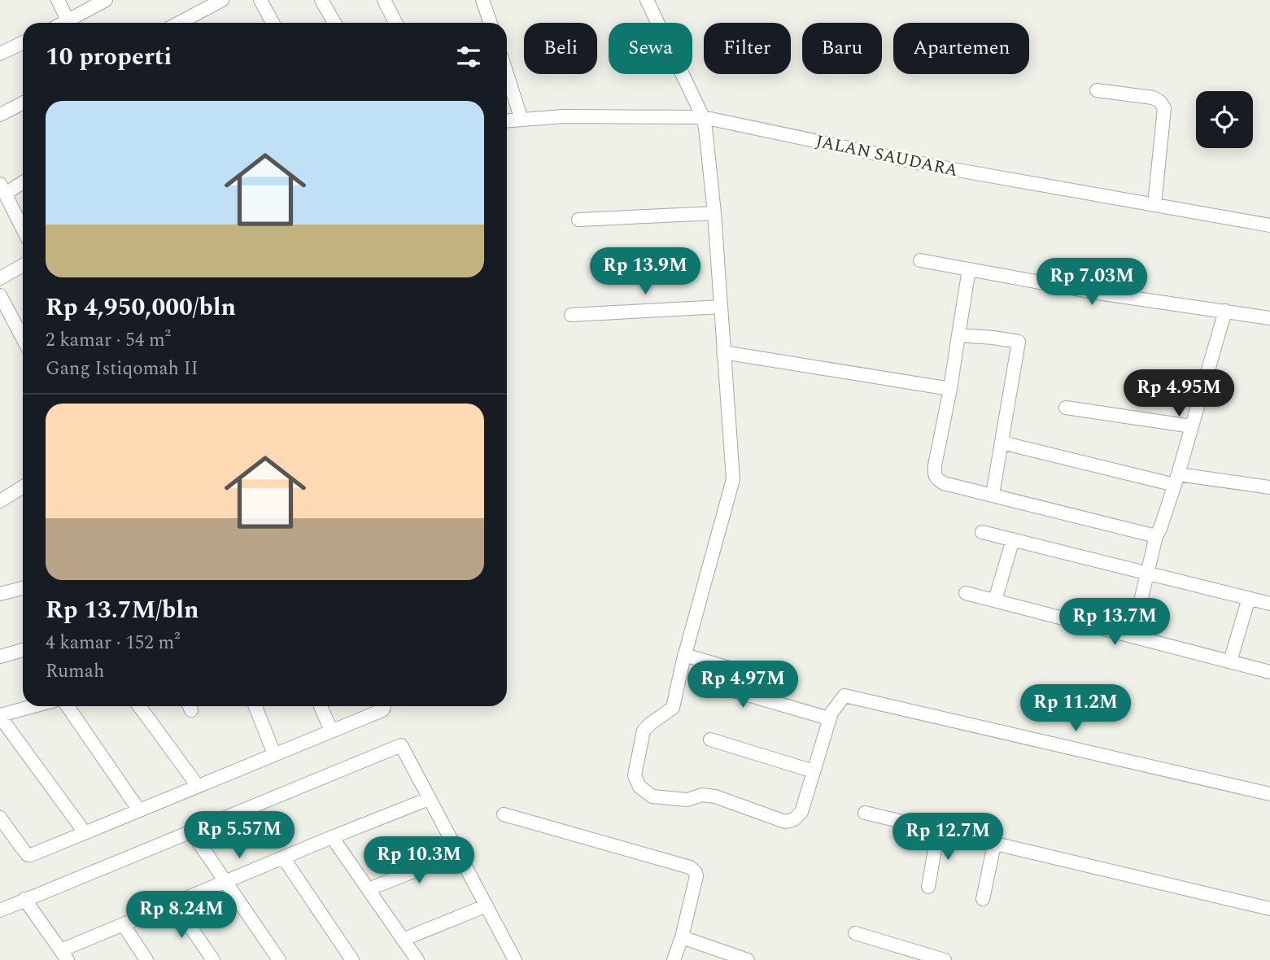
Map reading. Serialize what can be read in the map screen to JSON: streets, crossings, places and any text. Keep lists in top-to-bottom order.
{
  "streets": {
    "street": ["JALAN SAUDARA"]
  },
  "page": {
    "chip": [
      "Beli",
      "Sewa",
      "Filter",
      "Baru",
      "Apartemen"
    ],
    "heading": "10 properti",
    "list": [
      {
        "name": "Rp 4,950,000/bln",
        "note": "2 kamar · 54 m² · Gang Istiqomah II"
      },
      {
        "name": "Rp 13.7M/bln",
        "note": "4 kamar · 152 m² · Rumah"
      }
    ],
    "price": [
      "Rp 13.9M",
      "Rp 7.03M",
      "Rp 4.95M",
      "Rp 13.7M",
      "Rp 4.97M",
      "Rp 11.2M",
      "Rp 5.57M",
      "Rp 12.7M",
      "Rp 10.3M",
      "Rp 8.24M"
    ]
  }
}
